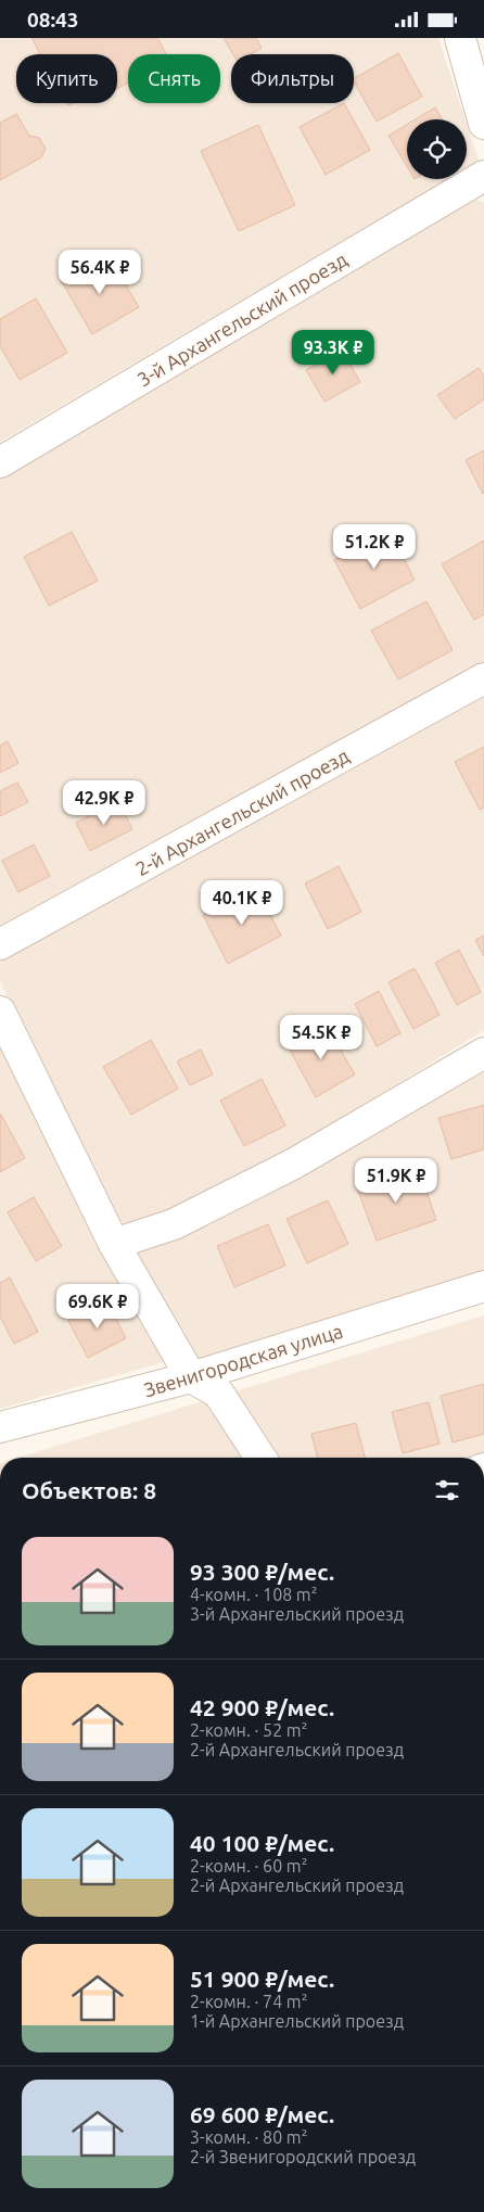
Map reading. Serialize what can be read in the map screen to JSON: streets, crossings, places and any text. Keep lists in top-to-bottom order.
{
  "streets": {
    "street": ["3-й Архангельский проезд", "2-й Архангельский проезд", "Звенигородская улица"]
  },
  "page": {
    "status": "08:43",
    "chip": ["Купить", "Снять", "Фильтры"],
    "price": [
      "56.4K ₽",
      "93.3K ₽",
      "51.2K ₽",
      "42.9K ₽",
      "40.1K ₽",
      "54.5K ₽",
      "51.9K ₽",
      "69.6K ₽"
    ],
    "heading": "Объектов: 8",
    "list": [
      {
        "name": "93 300 ₽/мес.",
        "note": "4-комн. · 108 m² · 3-й Архангельский проезд"
      },
      {
        "name": "42 900 ₽/мес.",
        "note": "2-комн. · 52 m² · 2-й Архангельский проезд"
      },
      {
        "name": "40 100 ₽/мес.",
        "note": "2-комн. · 60 m² · 2-й Архангельский проезд"
      },
      {
        "name": "51 900 ₽/мес.",
        "note": "2-комн. · 74 m² · 1-й Архангельский проезд"
      },
      {
        "name": "69 600 ₽/мес.",
        "note": "3-комн. · 80 m² · 2-й Звенигородский проезд"
      }
    ]
  }
}
